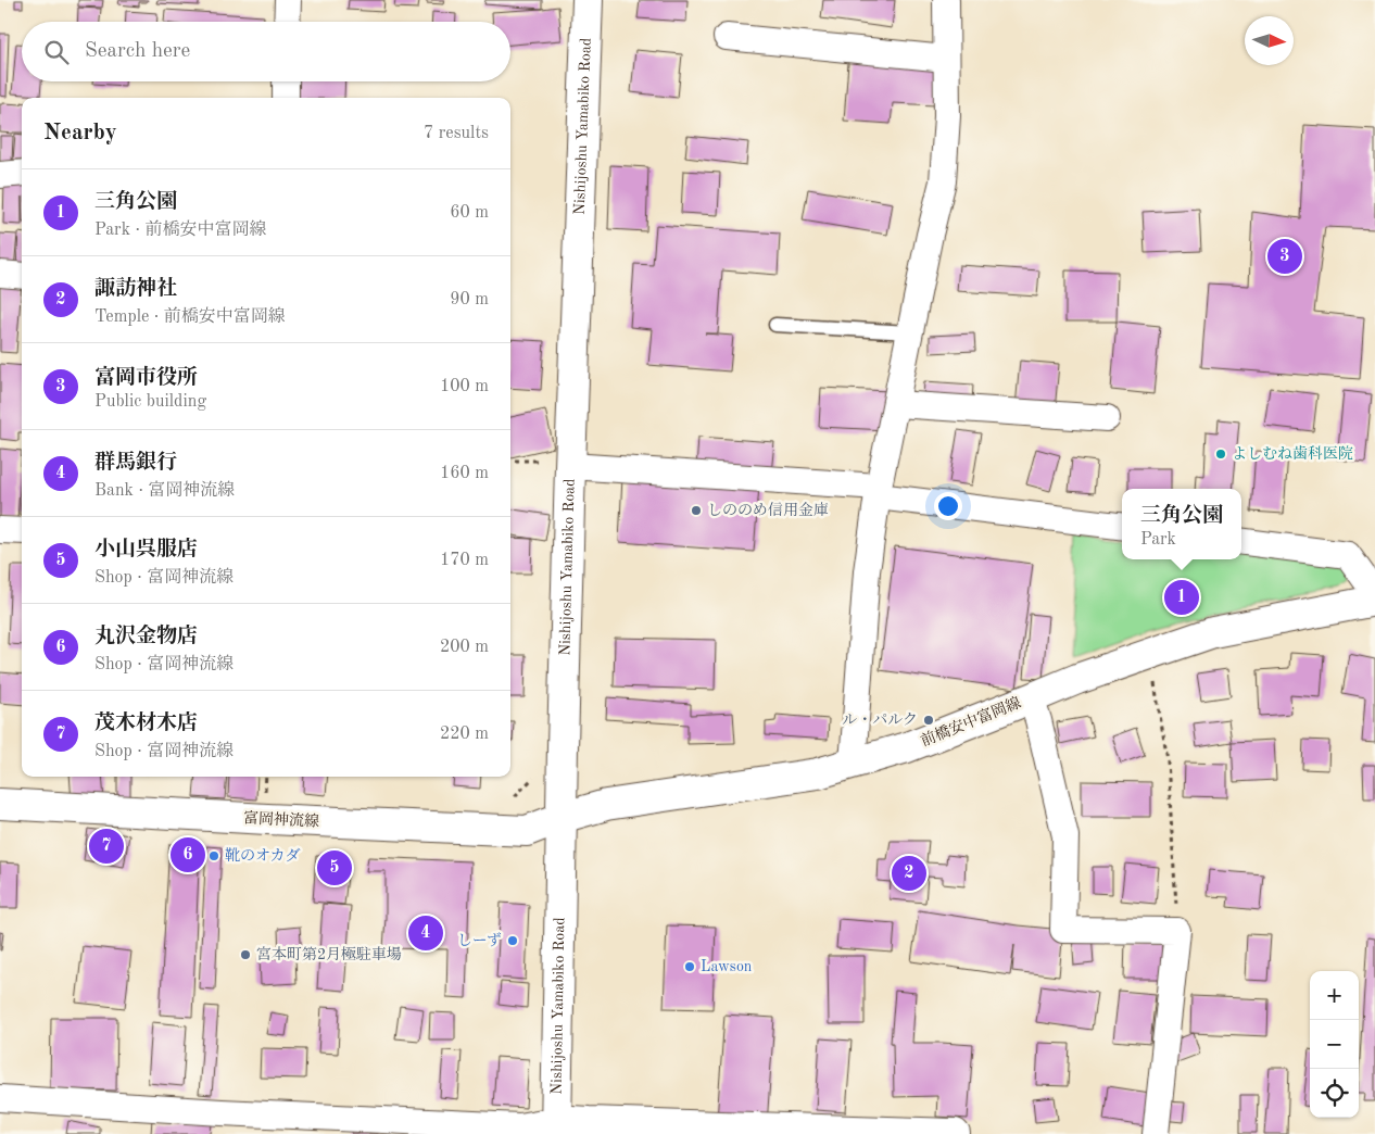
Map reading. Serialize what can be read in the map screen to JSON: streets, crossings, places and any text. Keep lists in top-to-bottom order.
{
  "streets": {
    "main road": ["Nishijoshu Yamabiko Road", "前橋安中富岡線", "富岡神流線"]
  },
  "crossings": [
    ["Nishijoshu Yamabiko Road", "前橋安中富岡線"],
    ["Nishijoshu Yamabiko Road", "富岡神流線"],
    ["前橋安中富岡線", "富岡神流線"]
  ],
  "places": [
    "よしむね歯科医院",
    "しののめ信用金庫",
    "ル・パルク",
    "靴のオカダ",
    "しーず",
    "宮本町第2月極駐車場",
    "Lawson"
  ],
  "north": "right",
  "page": {
    "search": "Search here",
    "heading": ["Nearby", "7 results"],
    "list": [
      {
        "mark": "1",
        "name": "三角公園",
        "note": "Park · 前橋安中富岡線",
        "value": "60 m"
      },
      {
        "mark": "2",
        "name": "諏訪神社",
        "note": "Temple · 前橋安中富岡線",
        "value": "90 m"
      },
      {
        "mark": "3",
        "name": "富岡市役所",
        "note": "Public building",
        "value": "100 m"
      },
      {
        "mark": "4",
        "name": "群馬銀行",
        "note": "Bank · 富岡神流線",
        "value": "160 m"
      },
      {
        "mark": "5",
        "name": "小山呉服店",
        "note": "Shop · 富岡神流線",
        "value": "170 m"
      },
      {
        "mark": "6",
        "name": "丸沢金物店",
        "note": "Shop · 富岡神流線",
        "value": "200 m"
      },
      {
        "mark": "7",
        "name": "茂木材木店",
        "note": "Shop · 富岡神流線",
        "value": "220 m"
      }
    ],
    "pins": [
      "3",
      "1",
      "7",
      "6",
      "5",
      "2",
      "4"
    ],
    "popup": ["三角公園", "Park"],
    "map_buttons": ["+", "−"]
  }
}
